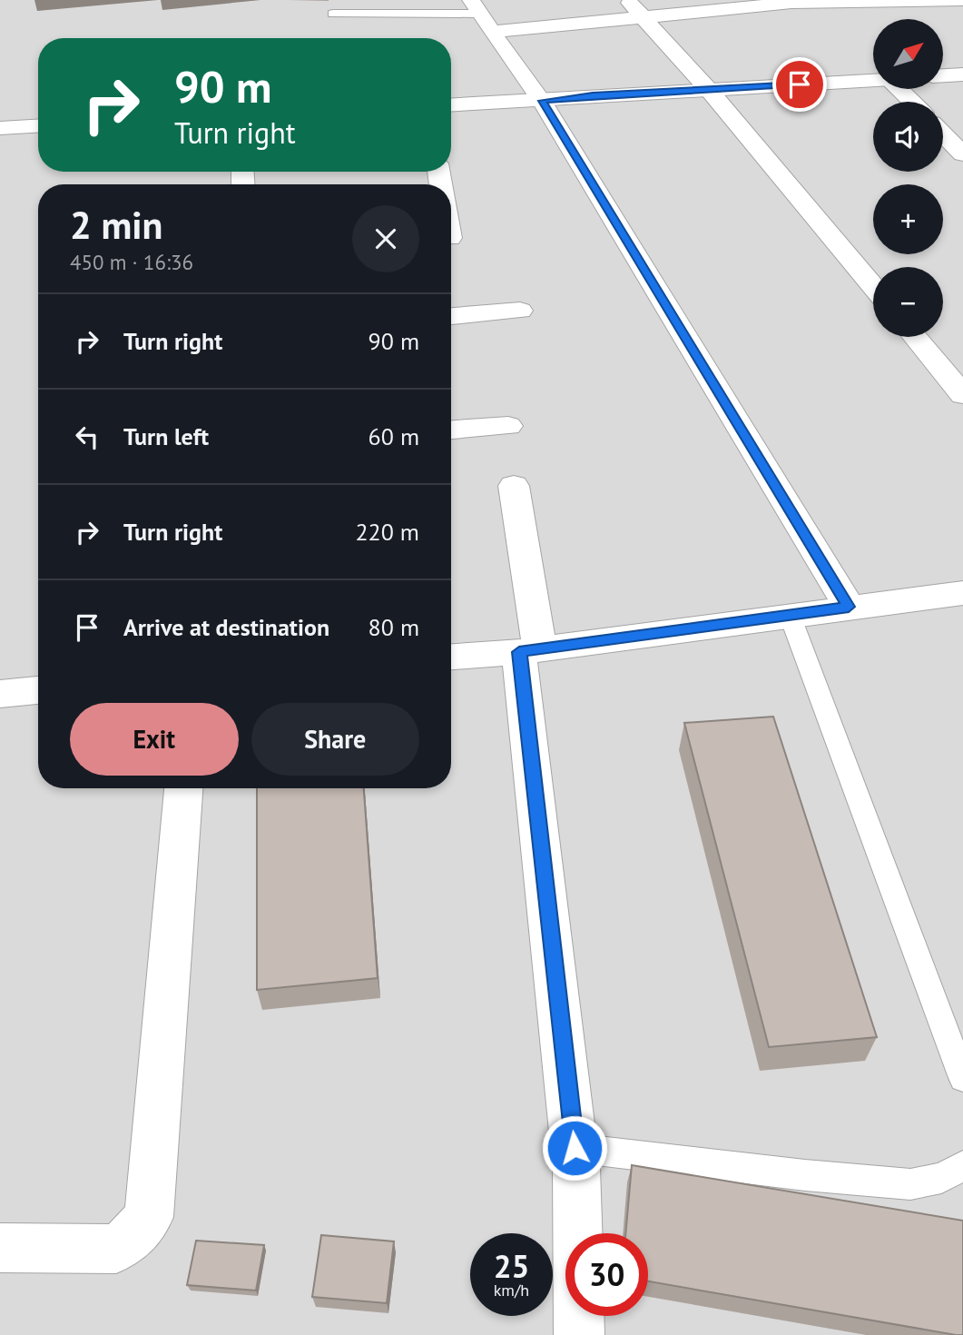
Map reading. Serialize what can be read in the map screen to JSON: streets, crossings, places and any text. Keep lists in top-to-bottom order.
{
  "north": "top right",
  "page": {
    "map_buttons": ["+", "−"],
    "turn": ["90 m", "Turn right"],
    "heading": ["2 min", "450 m · 16:36"],
    "list": [
      {
        "name": "Turn right",
        "value": "90 m"
      },
      {
        "name": "Turn left",
        "value": "60 m"
      },
      {
        "name": "Turn right",
        "value": "220 m"
      },
      {
        "name": "Arrive at destination",
        "value": "80 m"
      }
    ],
    "buttons": ["Exit", "Share"],
    "speed": "25 km/h",
    "limit": "30"
  }
}
